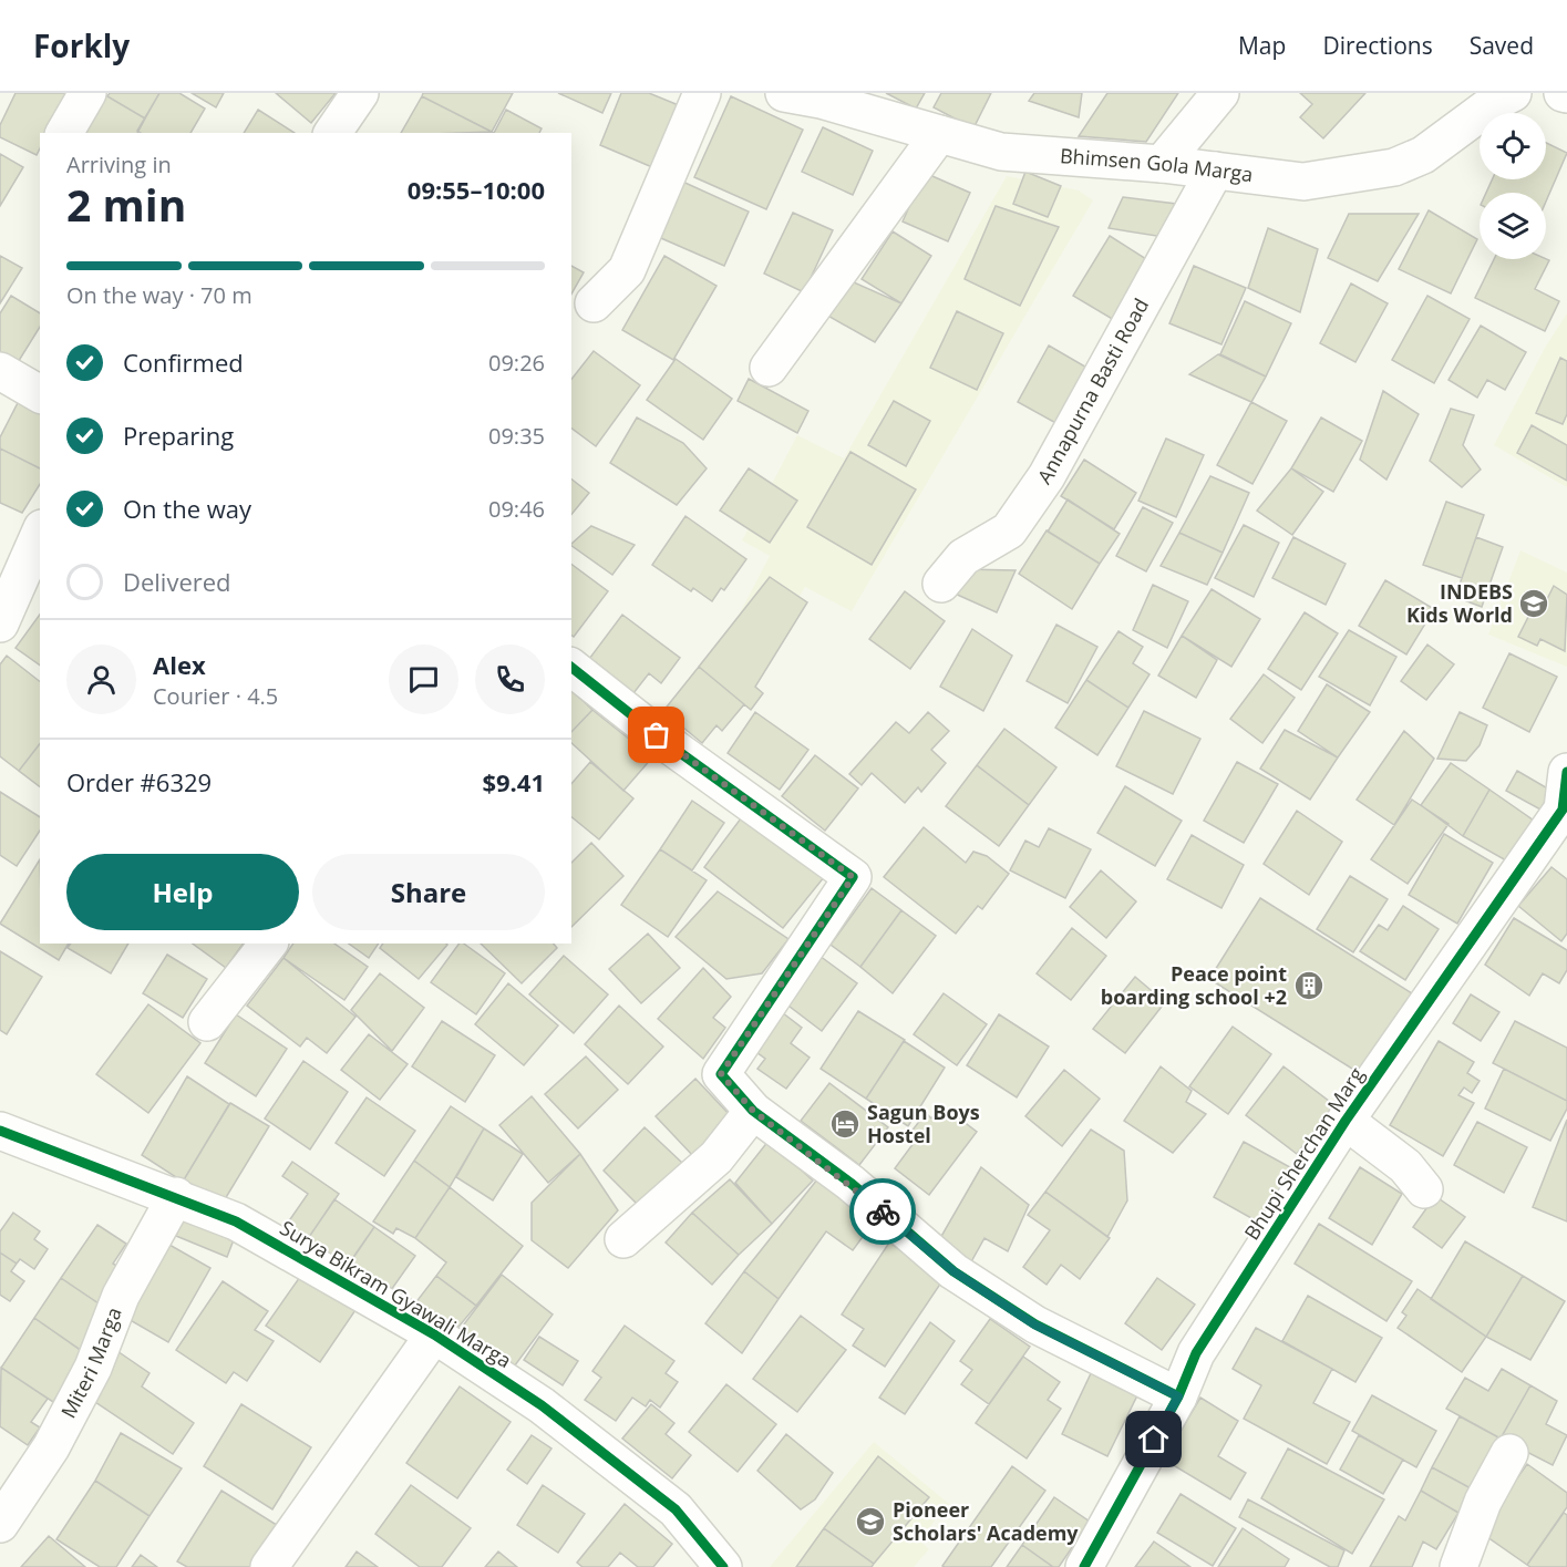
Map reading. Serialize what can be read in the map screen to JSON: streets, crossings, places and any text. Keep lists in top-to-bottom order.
{
  "streets": {
    "street": [
      "Bhimsen Gola Marga",
      "Annapurna Basti Road",
      "Bhupi Sherchan Marg",
      "Surya Bikram Gyawali Marga",
      "Miteri Marga"
    ]
  },
  "crossings": [
    ["Bhimsen Gola Marga", "Annapurna Basti Road"],
    ["Surya Bikram Gyawali Marga", "Miteri Marga"]
  ],
  "places": {
    "school or university": ["INDEBS Kids World", "Pioneer Scholars' Academy"],
    "building": ["Peace point boarding school +2"],
    "hotel": ["Sagun Boys Hostel"]
  },
  "page": {
    "header": "Forkly",
    "nav": ["Map", "Directions", "Saved"],
    "heading": ["2 min", "Arriving in", "09:55–10:00"],
    "panel": [
      "Alex",
      "Courier · 4.5",
      "Order #6329",
      "$9.41"
    ],
    "bar": "On the way · 70 m",
    "list": [
      ["Confirmed", "09:26"],
      ["Preparing", "09:35"],
      ["On the way", "09:46"],
      "Delivered"
    ],
    "buttons": ["Help", "Share"]
  }
}
